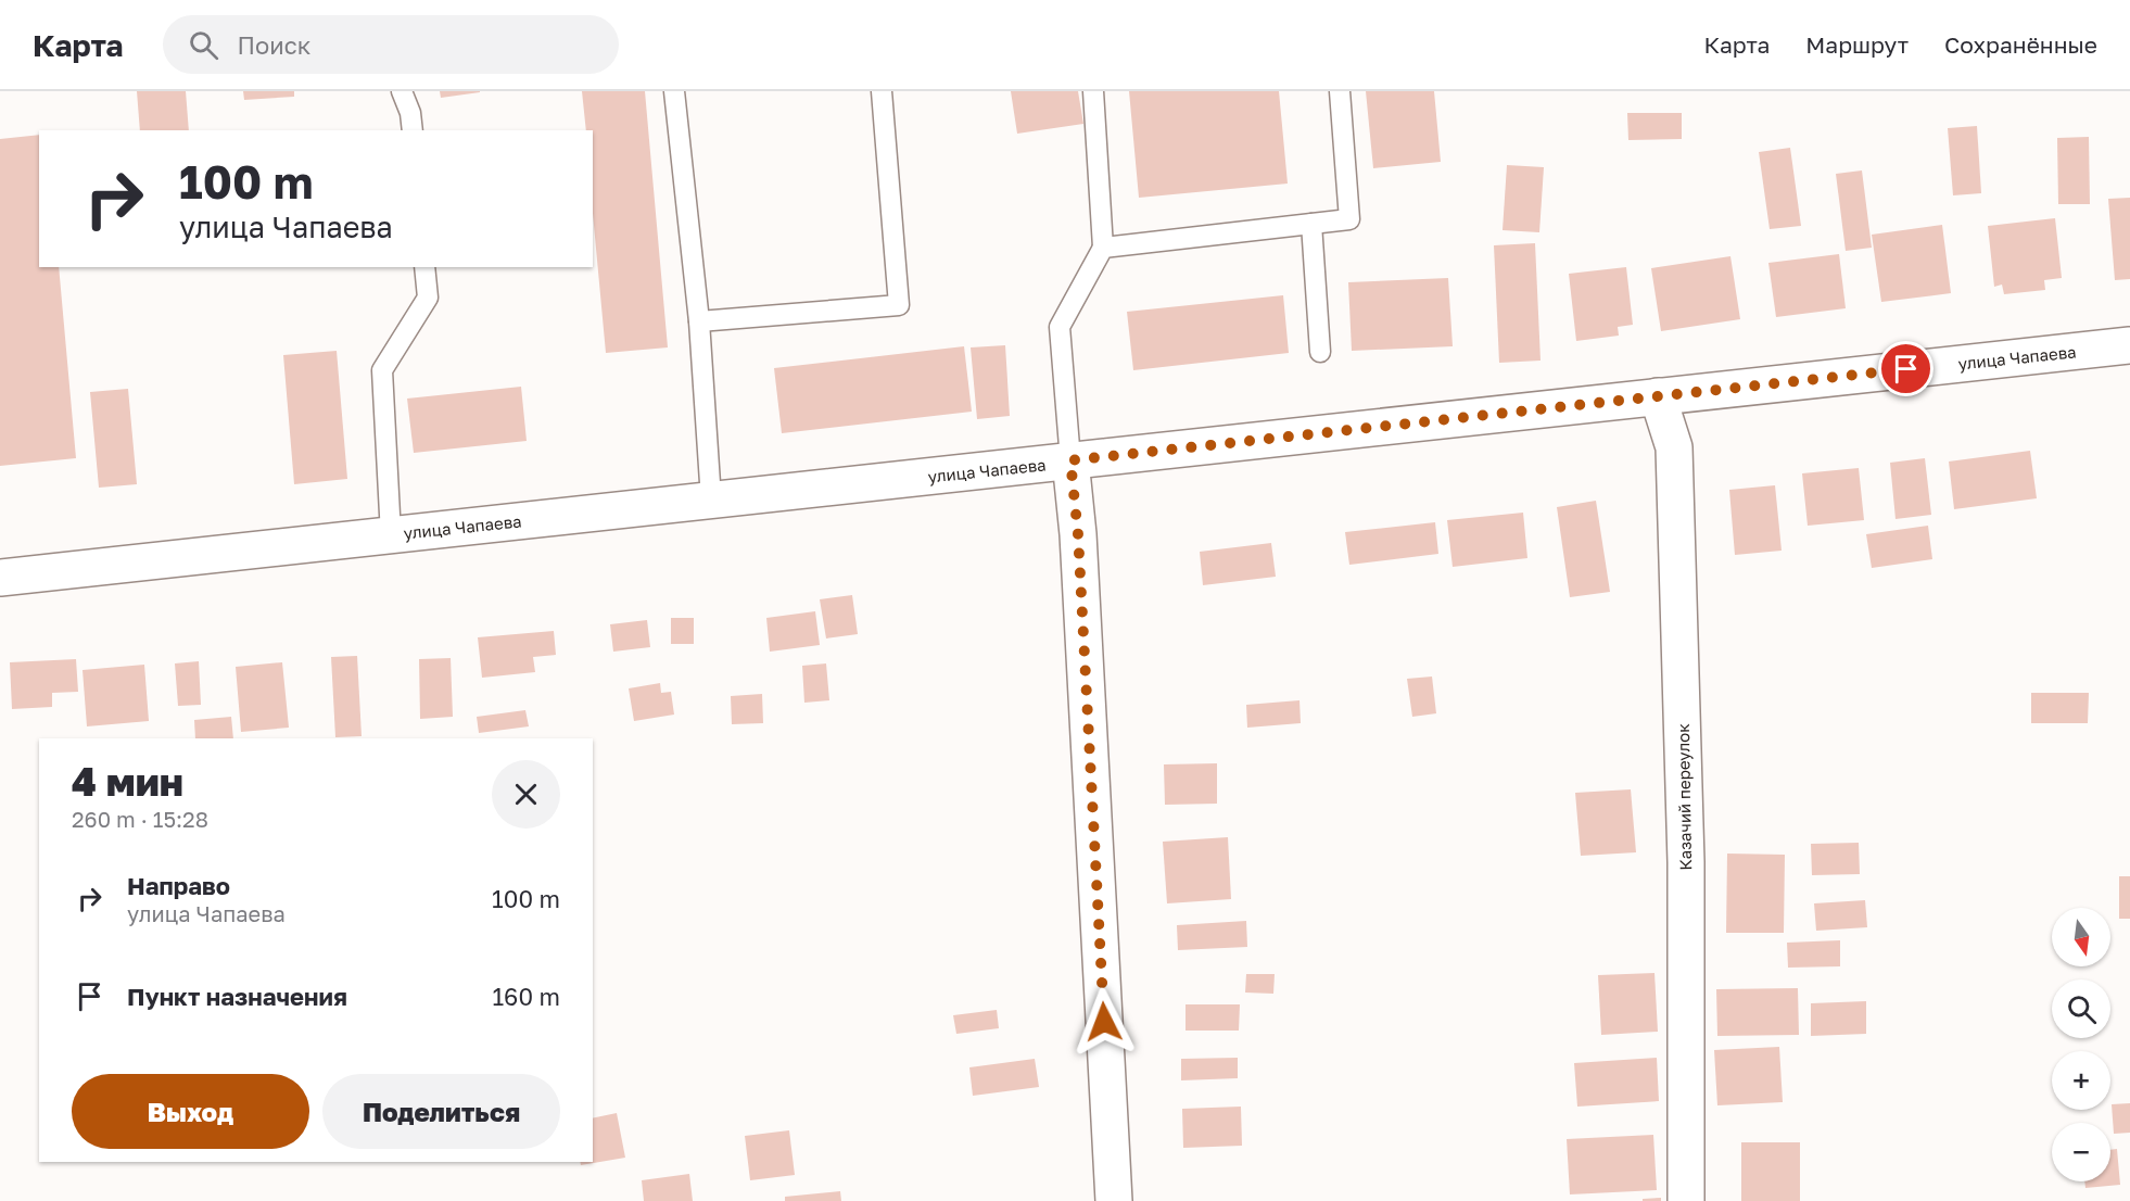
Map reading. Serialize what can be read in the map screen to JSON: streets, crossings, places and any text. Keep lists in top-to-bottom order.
{
  "streets": {
    "street": ["улица Чапаева", "Казачий переулок"]
  },
  "crossings": [
    ["улица Чапаева", "Казачий переулок"]
  ],
  "north": "bottom",
  "page": {
    "header": "Карта",
    "search": "Поиск",
    "nav": ["Карта", "Маршрут", "Сохранённые"],
    "turn": ["100 m", "улица Чапаева"],
    "heading": ["4 мин", "260 m · 15:28"],
    "list": [
      {
        "name": "Направо",
        "note": "улица Чапаева",
        "value": "100 m"
      },
      {
        "name": "Пункт назначения",
        "value": "160 m"
      }
    ],
    "map_buttons": ["+", "−"],
    "buttons": ["Выход", "Поделиться"]
  }
}
